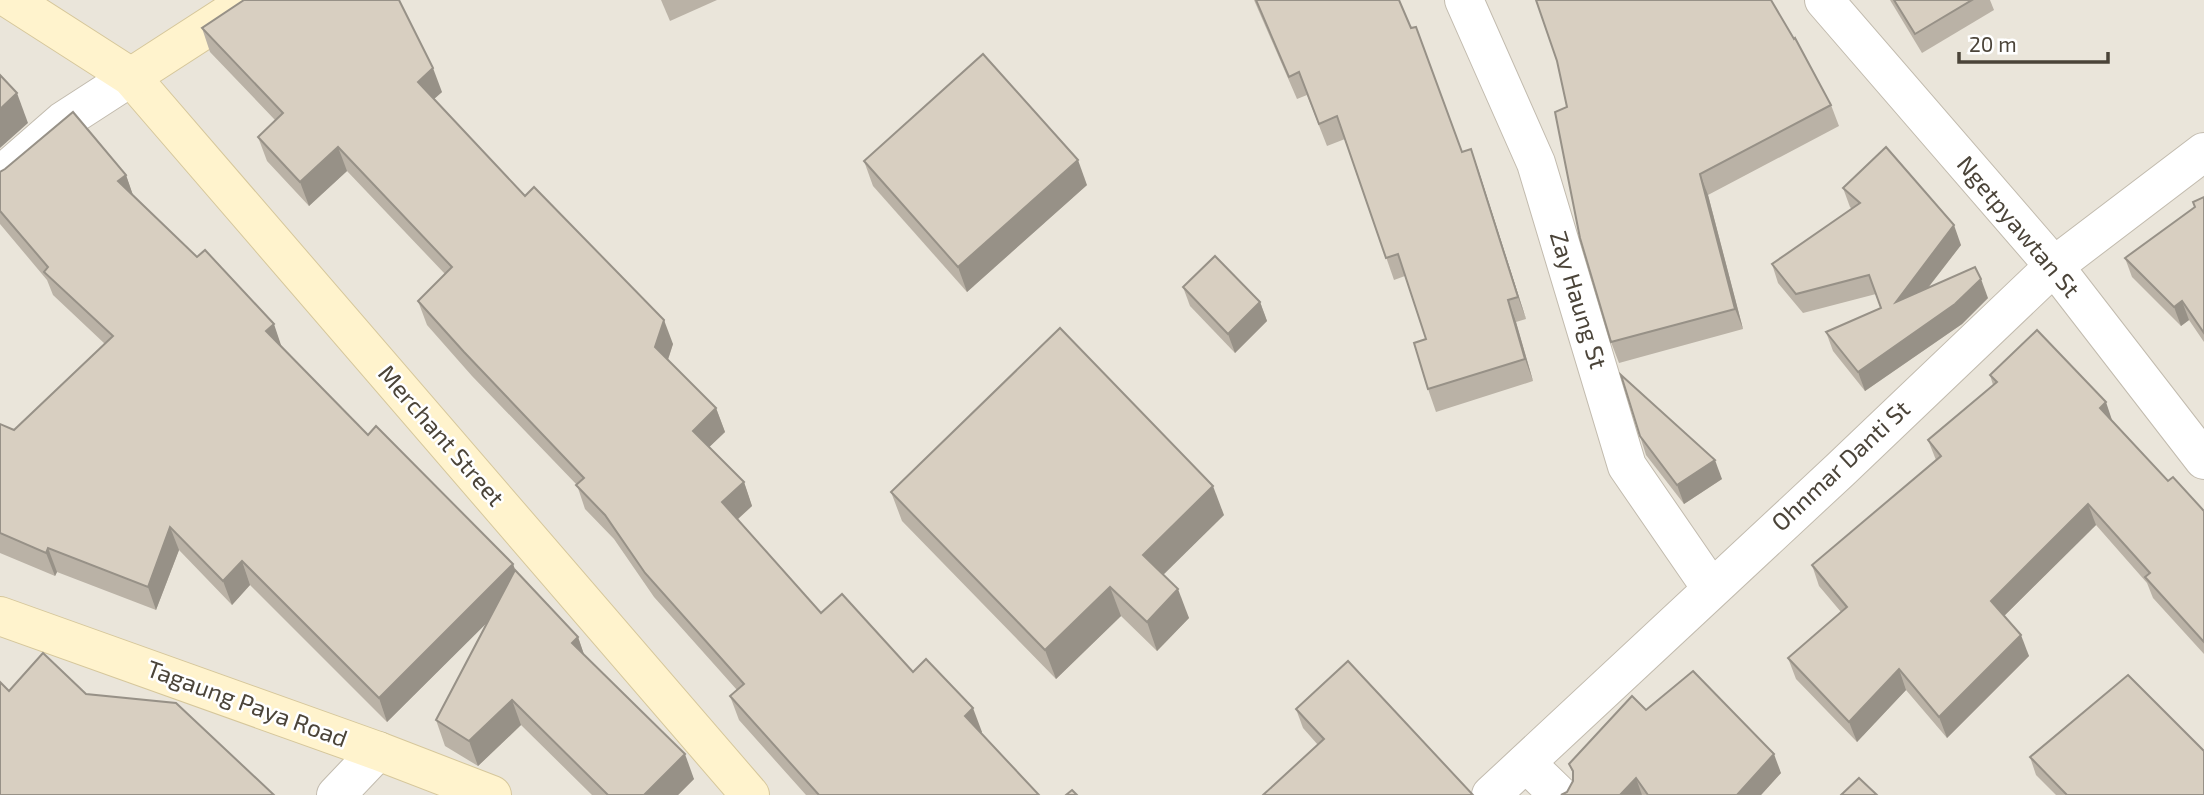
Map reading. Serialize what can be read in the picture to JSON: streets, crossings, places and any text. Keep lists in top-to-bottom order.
{
  "streets": {
    "main road": ["Merchant Street", "Tagaung Paya Road"],
    "street": ["Ngetpyawtan St", "Zay Haung St", "Ohnmar Danti St"]
  },
  "crossings": [
    ["Ngetpyawtan St", "Ohnmar Danti St"],
    ["Zay Haung St", "Ohnmar Danti St"]
  ],
  "scale_bar": "20 m"
}
